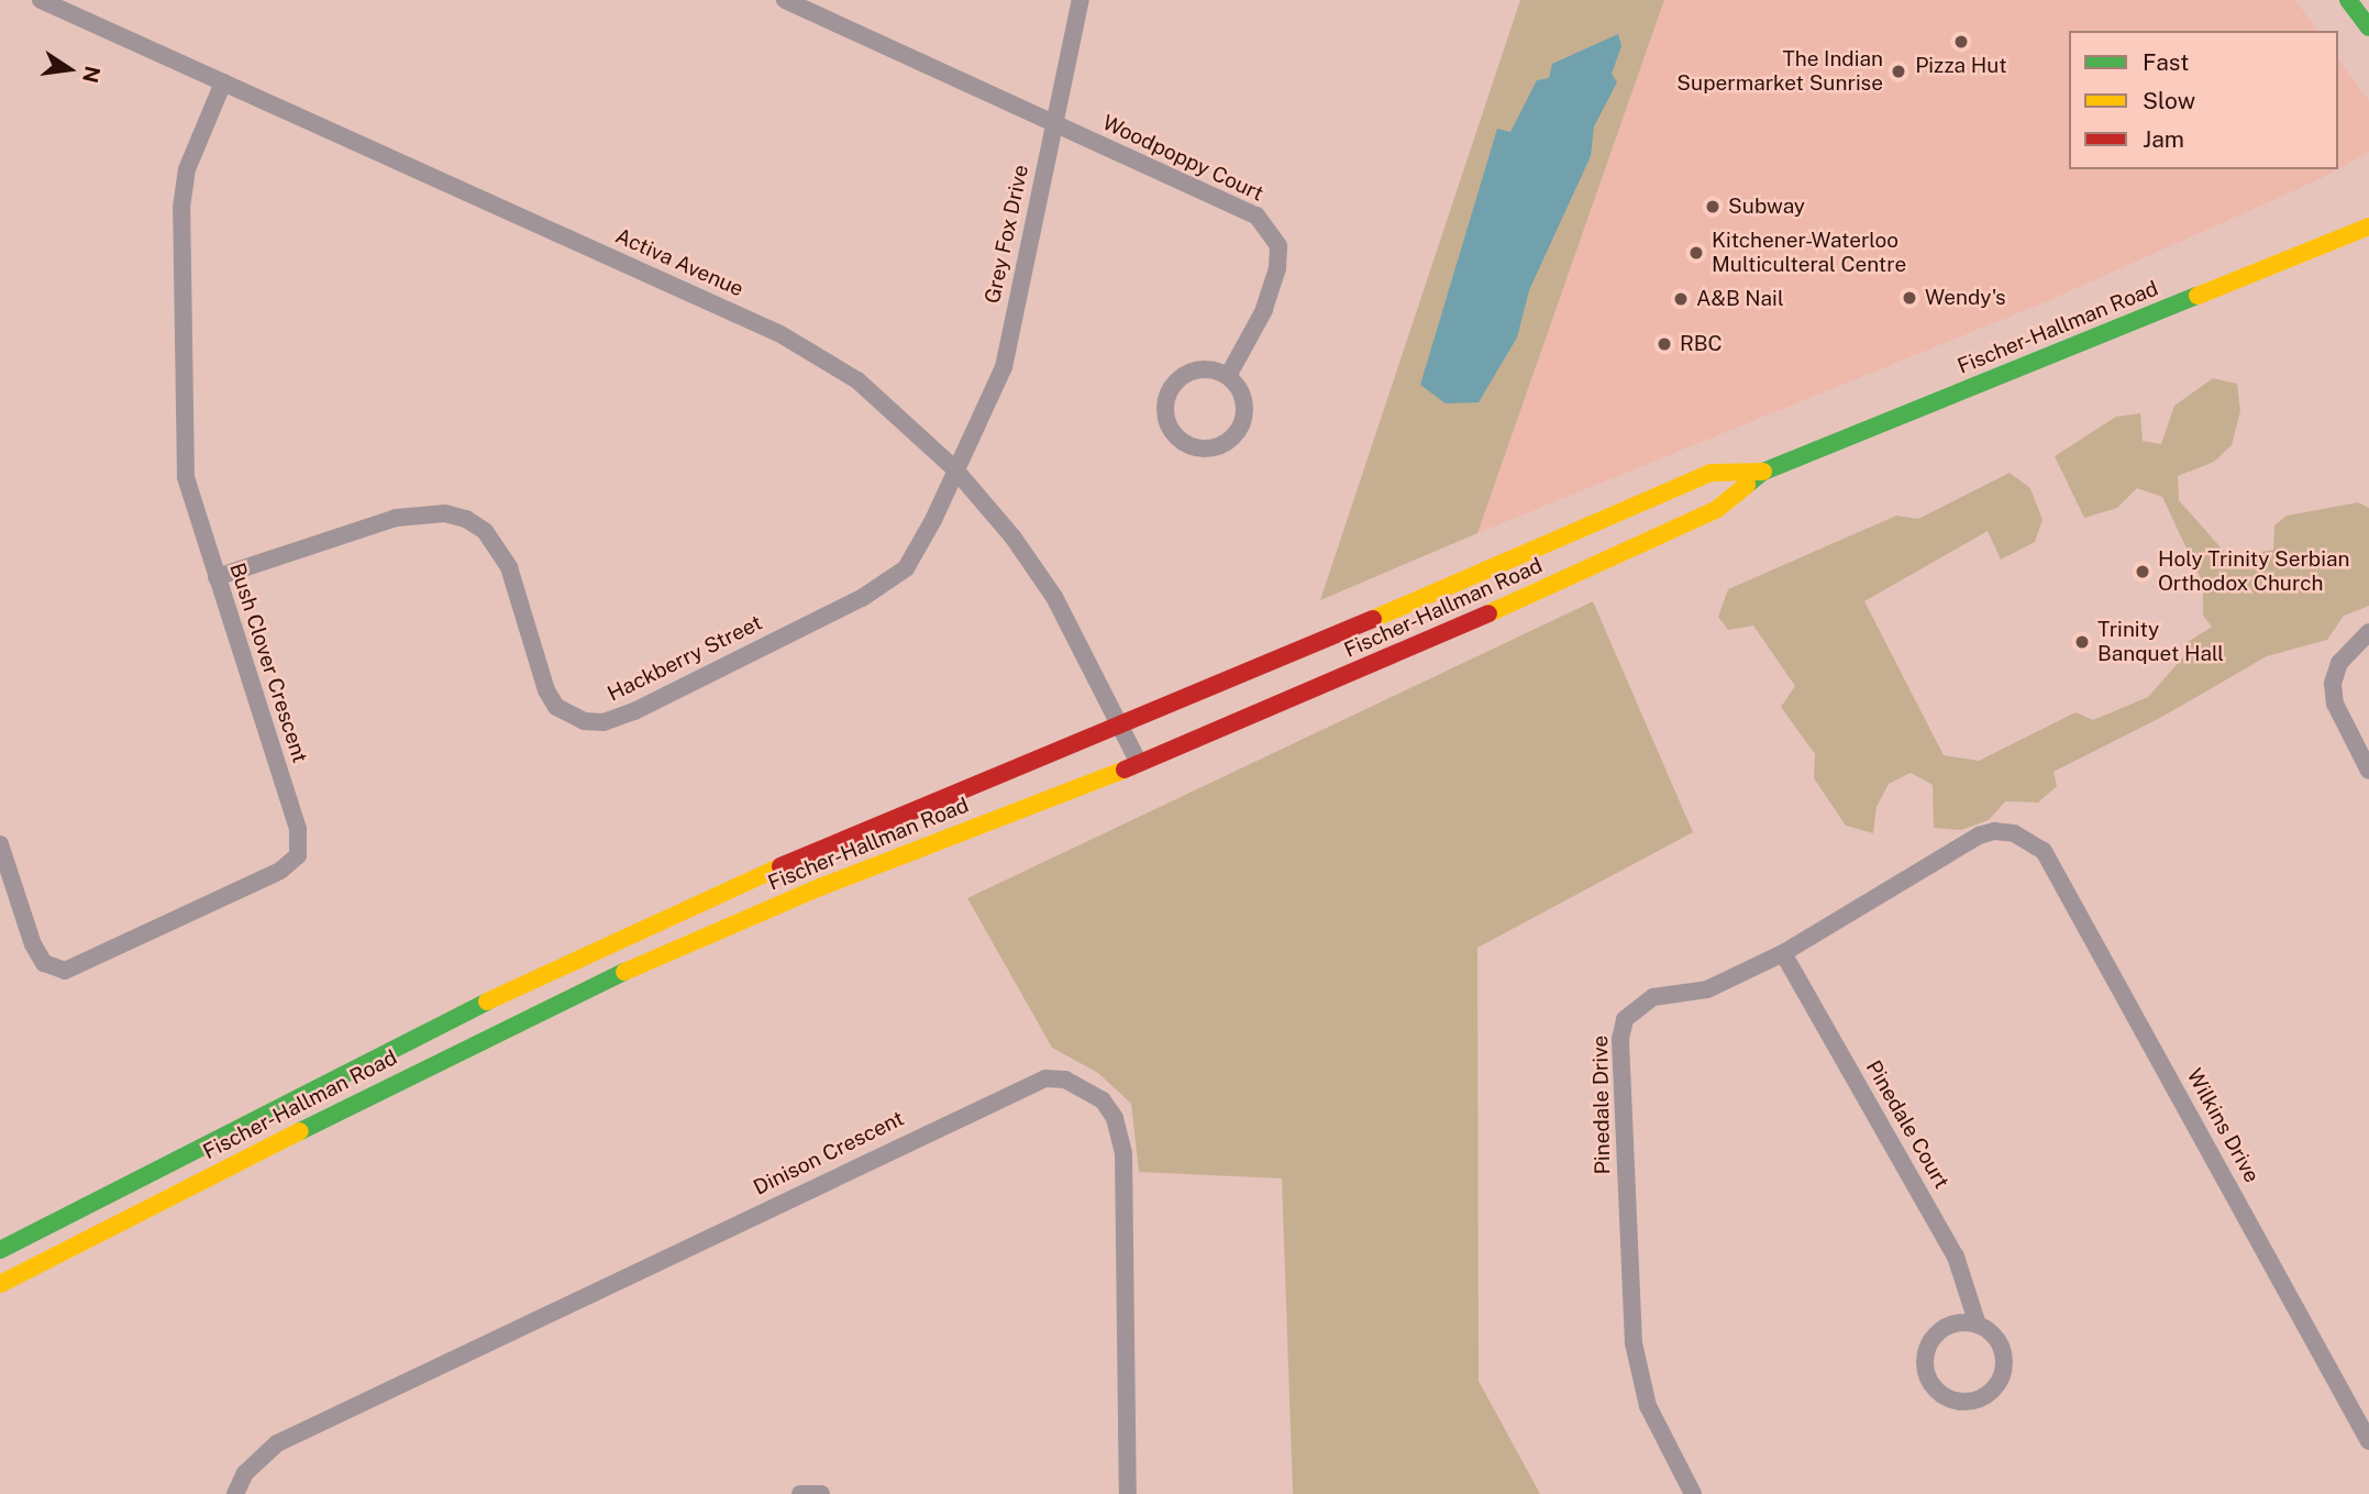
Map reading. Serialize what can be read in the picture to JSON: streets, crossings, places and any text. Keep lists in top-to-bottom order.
{
  "streets": {
    "main road": ["Fischer-Hallman Road"],
    "street": [
      "Woodpoppy Court",
      "Grey Fox Drive",
      "Activa Avenue",
      "Hackberry Street",
      "Bush Clover Crescent",
      "Pinedale Drive",
      "Pinedale Court",
      "Wilkins Drive",
      "Dinison Crescent"
    ]
  },
  "crossings": [
    ["Woodpoppy Court", "Grey Fox Drive"],
    ["Grey Fox Drive", "Activa Avenue"],
    ["Grey Fox Drive", "Hackberry Street"],
    ["Activa Avenue", "Fischer-Hallman Road"],
    ["Activa Avenue", "Hackberry Street"],
    ["Activa Avenue", "Bush Clover Crescent"],
    ["Hackberry Street", "Bush Clover Crescent"],
    ["Pinedale Drive", "Pinedale Court"],
    ["Pinedale Drive", "Wilkins Drive"]
  ],
  "places": [
    "Pizza Hut",
    "The Indian Supermarket Sunrise",
    "Subway",
    "Kitchener-Waterloo Multiculteral Centre",
    "Wendy's",
    "A&B Nail",
    "RBC",
    "Holy Trinity Serbian Orthodox Church",
    "Trinity Banquet Hall"
  ],
  "legend": ["Fast", "Slow", "Jam"],
  "north": "right"
}
